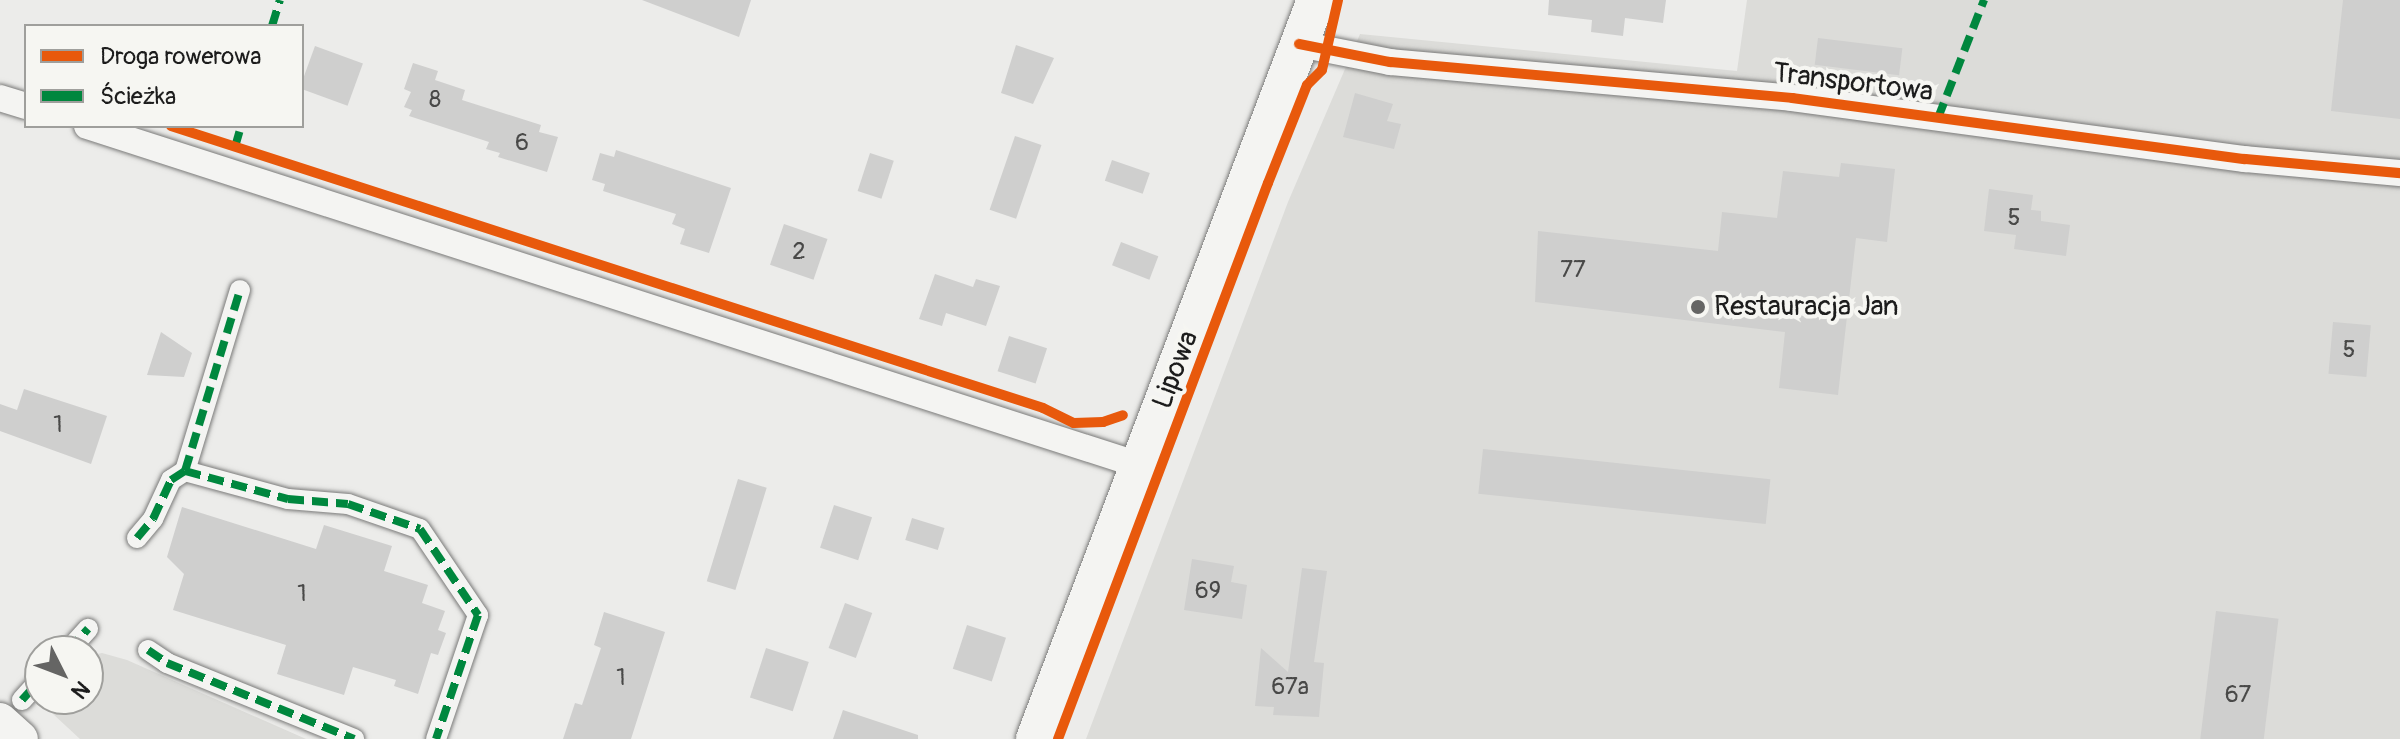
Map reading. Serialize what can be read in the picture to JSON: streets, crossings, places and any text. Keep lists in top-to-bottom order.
{
  "streets": {
    "main road": ["Lipowa"],
    "street": ["Transportowa"]
  },
  "crossings": [
    ["Transportowa", "Lipowa"]
  ],
  "places": ["Restauracja Jan"],
  "house_numbers": [
    "8",
    "6",
    "5",
    "2",
    "77",
    "5",
    "1",
    "69",
    "1",
    "1",
    "67a",
    "67"
  ],
  "legend": ["Droga rowerowa", "Ścieżka"],
  "north": "bottom right"
}
